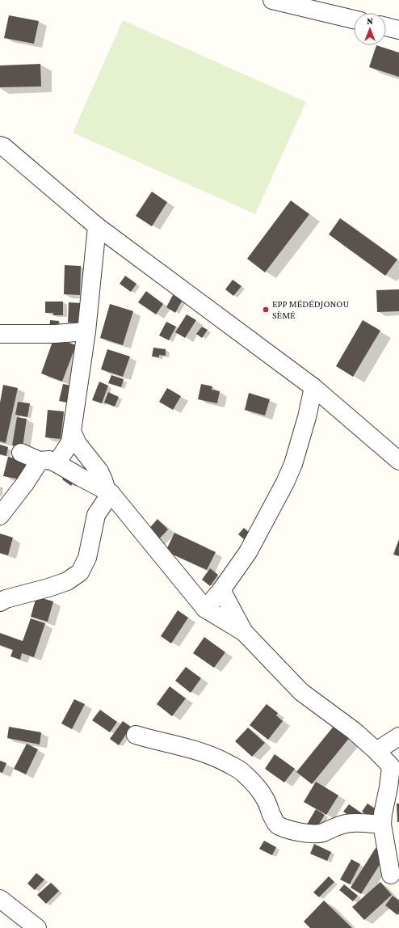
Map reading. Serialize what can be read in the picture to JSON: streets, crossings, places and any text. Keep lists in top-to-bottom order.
{
  "places": ["EPP MÉDÉDJONOU SÈMÉ"],
  "north": "top"
}
